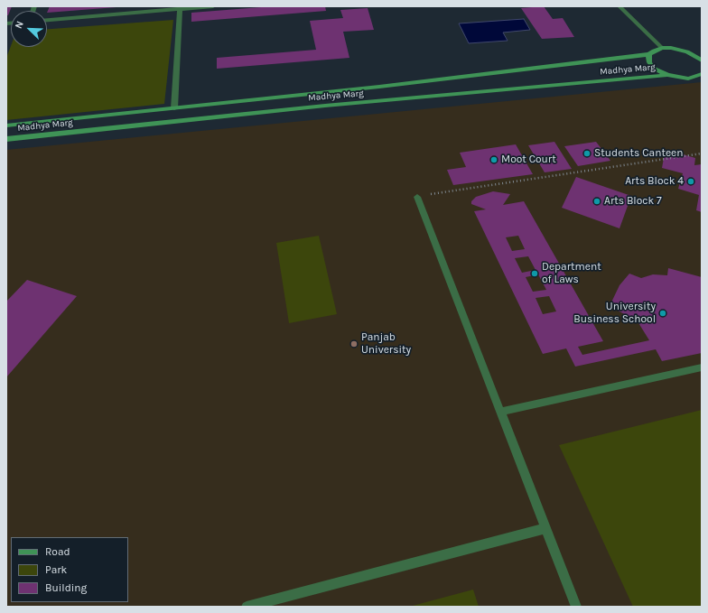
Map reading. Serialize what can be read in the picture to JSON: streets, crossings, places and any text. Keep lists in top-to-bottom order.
{
  "streets": {
    "main road": ["Madhya Marg"]
  },
  "places": [
    "Students Canteen",
    "Moot Court",
    "Arts Block 4",
    "Arts Block 7",
    "Department of Laws",
    "University Business School",
    "Panjab University"
  ],
  "legend": ["Road", "Park", "Building"],
  "north": "top left"
}
